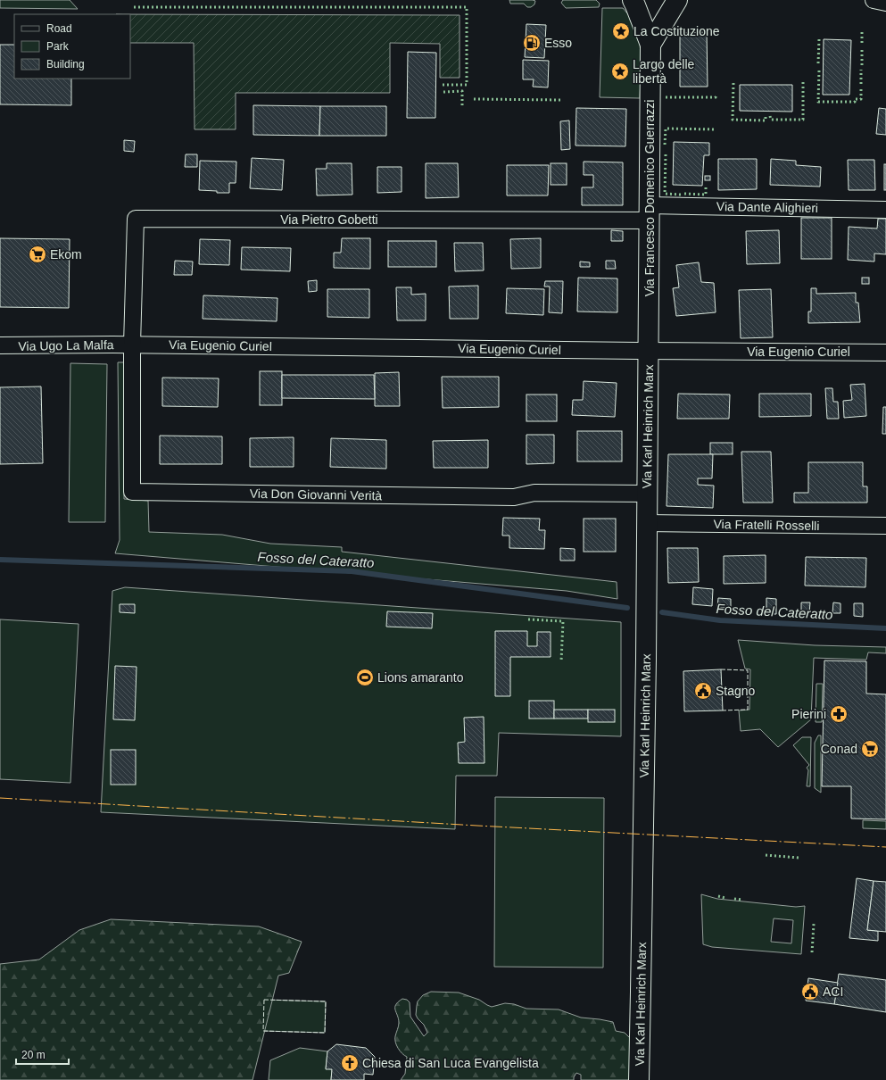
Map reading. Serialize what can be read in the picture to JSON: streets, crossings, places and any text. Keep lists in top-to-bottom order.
{
  "streets": {
    "street": [
      "Via Francesco Domenico Guerrazzi",
      "Via Dante Alighieri",
      "Via Pietro Gobetti",
      "Via Ugo La Malfa",
      "Via Eugenio Curiel",
      "Via Karl Heinrich Marx",
      "Via Don Giovanni Verità",
      "Via Fratelli Rosselli"
    ]
  },
  "crossings": [
    ["Via Francesco Domenico Guerrazzi", "Via Dante Alighieri"],
    ["Via Francesco Domenico Guerrazzi", "Via Pietro Gobetti"],
    ["Via Francesco Domenico Guerrazzi", "Via Eugenio Curiel"],
    ["Via Francesco Domenico Guerrazzi", "Via Karl Heinrich Marx"],
    ["Via Dante Alighieri", "Via Pietro Gobetti"],
    ["Via Pietro Gobetti", "Via Ugo La Malfa"],
    ["Via Pietro Gobetti", "Via Eugenio Curiel"],
    ["Via Pietro Gobetti", "Via Don Giovanni Verità"],
    ["Via Ugo La Malfa", "Via Eugenio Curiel"],
    ["Via Ugo La Malfa", "Via Don Giovanni Verità"],
    ["Via Eugenio Curiel", "Via Karl Heinrich Marx"],
    ["Via Eugenio Curiel", "Via Don Giovanni Verità"],
    ["Via Karl Heinrich Marx", "Via Don Giovanni Verità"],
    ["Via Karl Heinrich Marx", "Via Fratelli Rosselli"]
  ],
  "water": ["Fosso del Cateratto"],
  "places": {
    "place": ["La Costituzione", "Largo delle libertà"],
    "fuel station": ["Esso"],
    "supermarket": ["Ekom", "Conad"],
    "sports": ["Lions amaranto"],
    "public building": ["Stagno", "ACI"],
    "pharmacy": ["Pierini"],
    "church": ["Chiesa di San Luca Evangelista"]
  },
  "legend": ["Road", "Park", "Building"],
  "scale_bar": "20 m"
}
